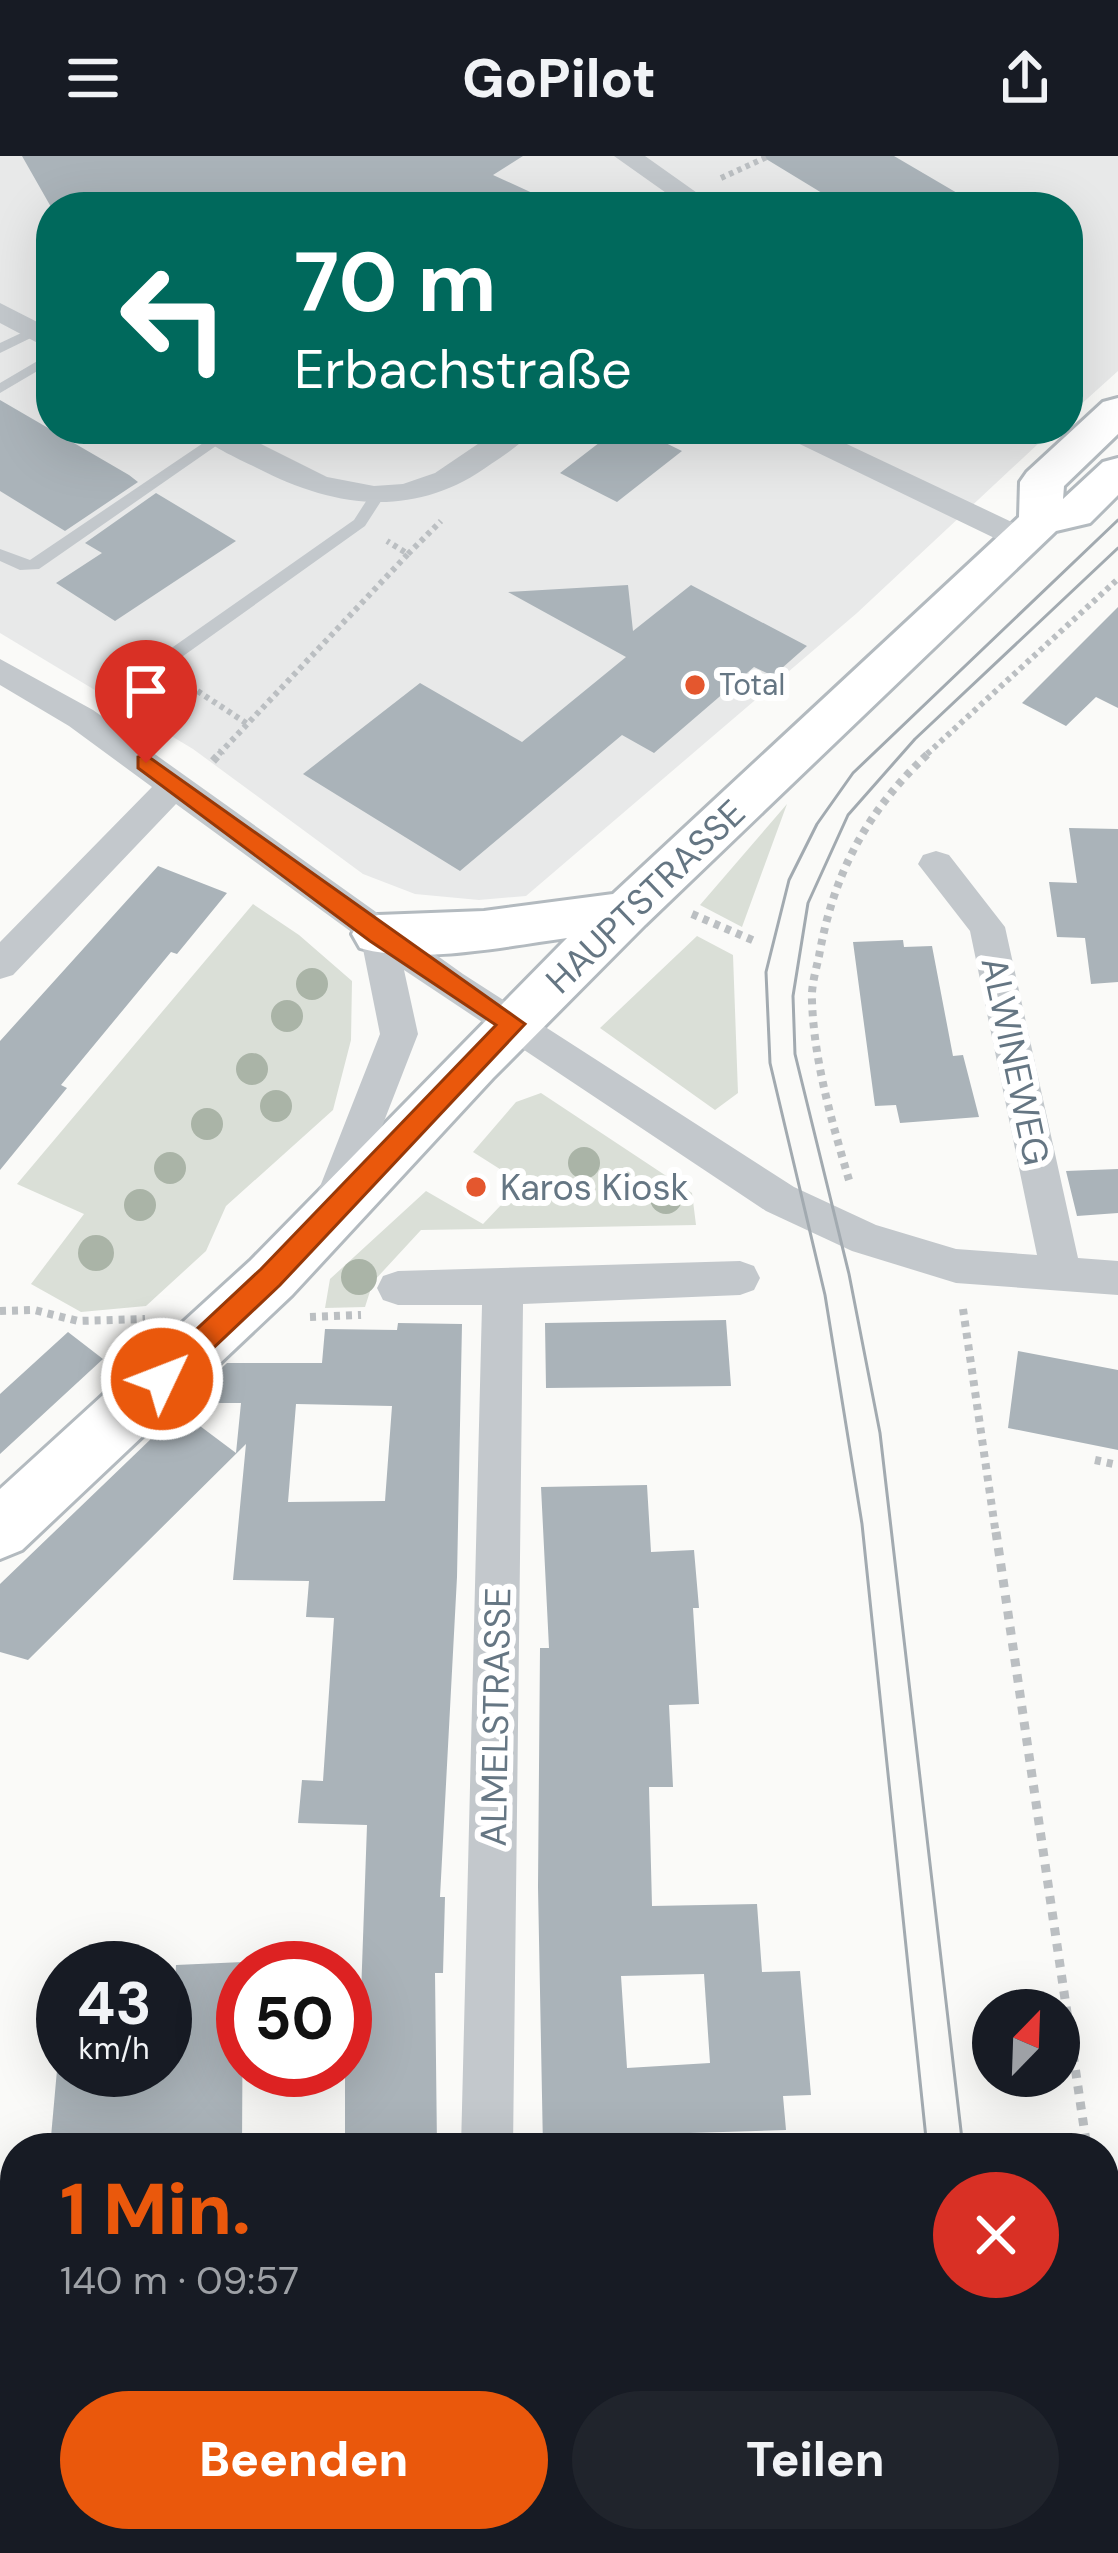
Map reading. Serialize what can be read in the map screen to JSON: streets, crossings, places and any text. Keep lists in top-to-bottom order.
{
  "streets": {
    "main road": ["HAUPTSTRASSE"],
    "street": ["ALWINEWEG", "ALMELSTRASSE"]
  },
  "places": ["Total", "Karos Kiosk"],
  "north": "top right",
  "page": {
    "header": "GoPilot",
    "turn": ["70 m", "Erbachstraße"],
    "speed": "43 km/h",
    "limit": "50",
    "heading": ["1 Min.", "140 m · 09:57"],
    "buttons": ["Beenden", "Teilen"]
  }
}
